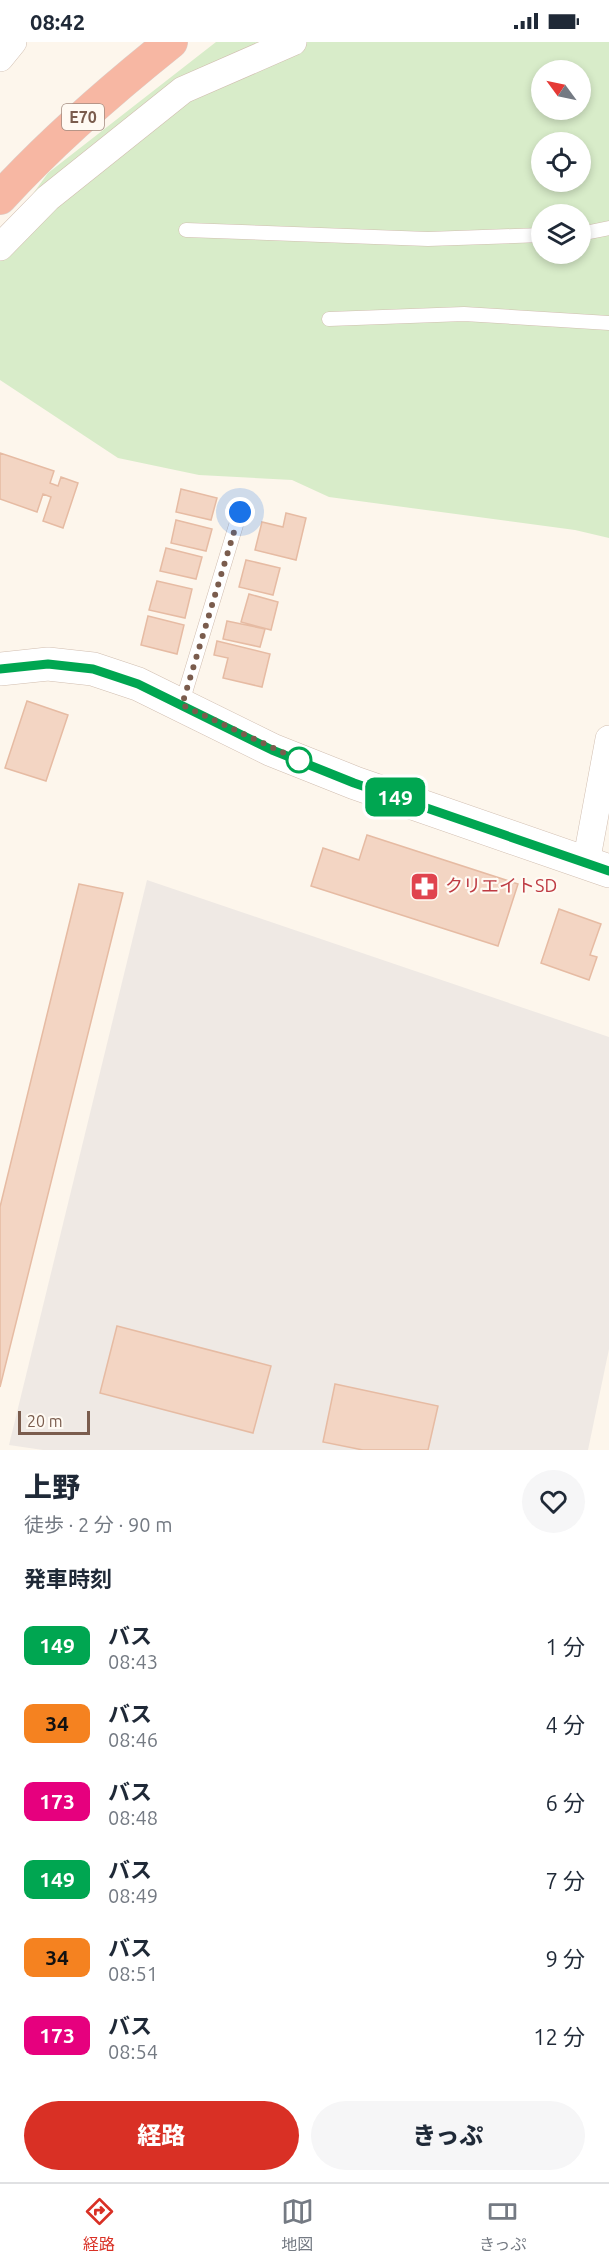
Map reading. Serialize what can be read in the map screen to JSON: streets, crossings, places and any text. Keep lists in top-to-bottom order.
{
  "streets": {
    "highway": ["E70"]
  },
  "places": {
    "pharmacy": ["クリエイトSD"]
  },
  "lines": ["bus line 149"],
  "scale_bar": "20 m",
  "north": "top left",
  "page": {
    "status": "08:42",
    "on_map": "149",
    "scale": "20 m",
    "heading": [
      ["上野", "徒歩 · 2 分 · 90 m"],
      "発車時刻"
    ],
    "list": [
      {
        "mark": "149",
        "name": "バス",
        "note": "08:43",
        "value": "1 分"
      },
      {
        "mark": "34",
        "name": "バス",
        "note": "08:46",
        "value": "4 分"
      },
      {
        "mark": "173",
        "name": "バス",
        "note": "08:48",
        "value": "6 分"
      },
      {
        "mark": "149",
        "name": "バス",
        "note": "08:49",
        "value": "7 分"
      },
      {
        "mark": "34",
        "name": "バス",
        "note": "08:51",
        "value": "9 分"
      },
      {
        "mark": "173",
        "name": "バス",
        "note": "08:54",
        "value": "12 分"
      }
    ],
    "buttons": ["経路", "きっぷ"],
    "tabs": ["経路", "地図", "きっぷ"]
  }
}
